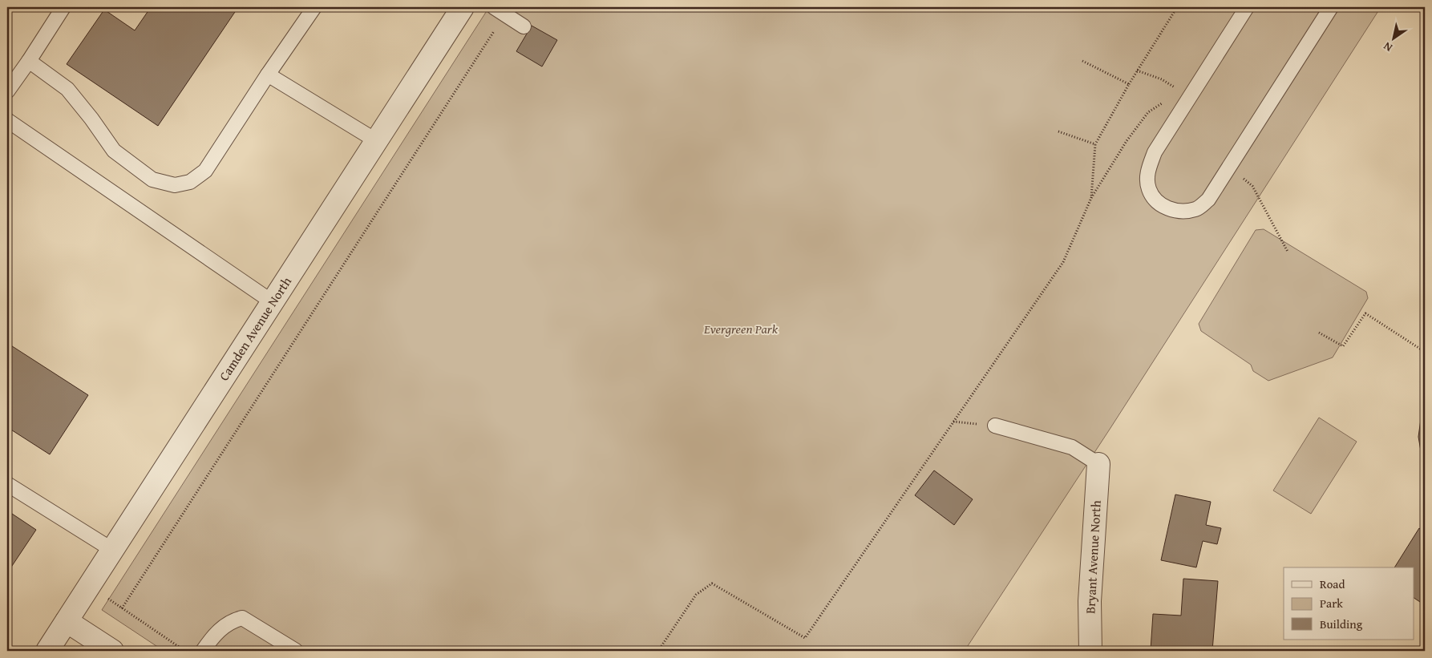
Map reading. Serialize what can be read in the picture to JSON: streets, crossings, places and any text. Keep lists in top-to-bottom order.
{
  "streets": {
    "street": ["Camden Avenue North", "Bryant Avenue North"]
  },
  "parks": ["Evergreen Park"],
  "legend": ["Road", "Park", "Building"],
  "north": "bottom left"
}
